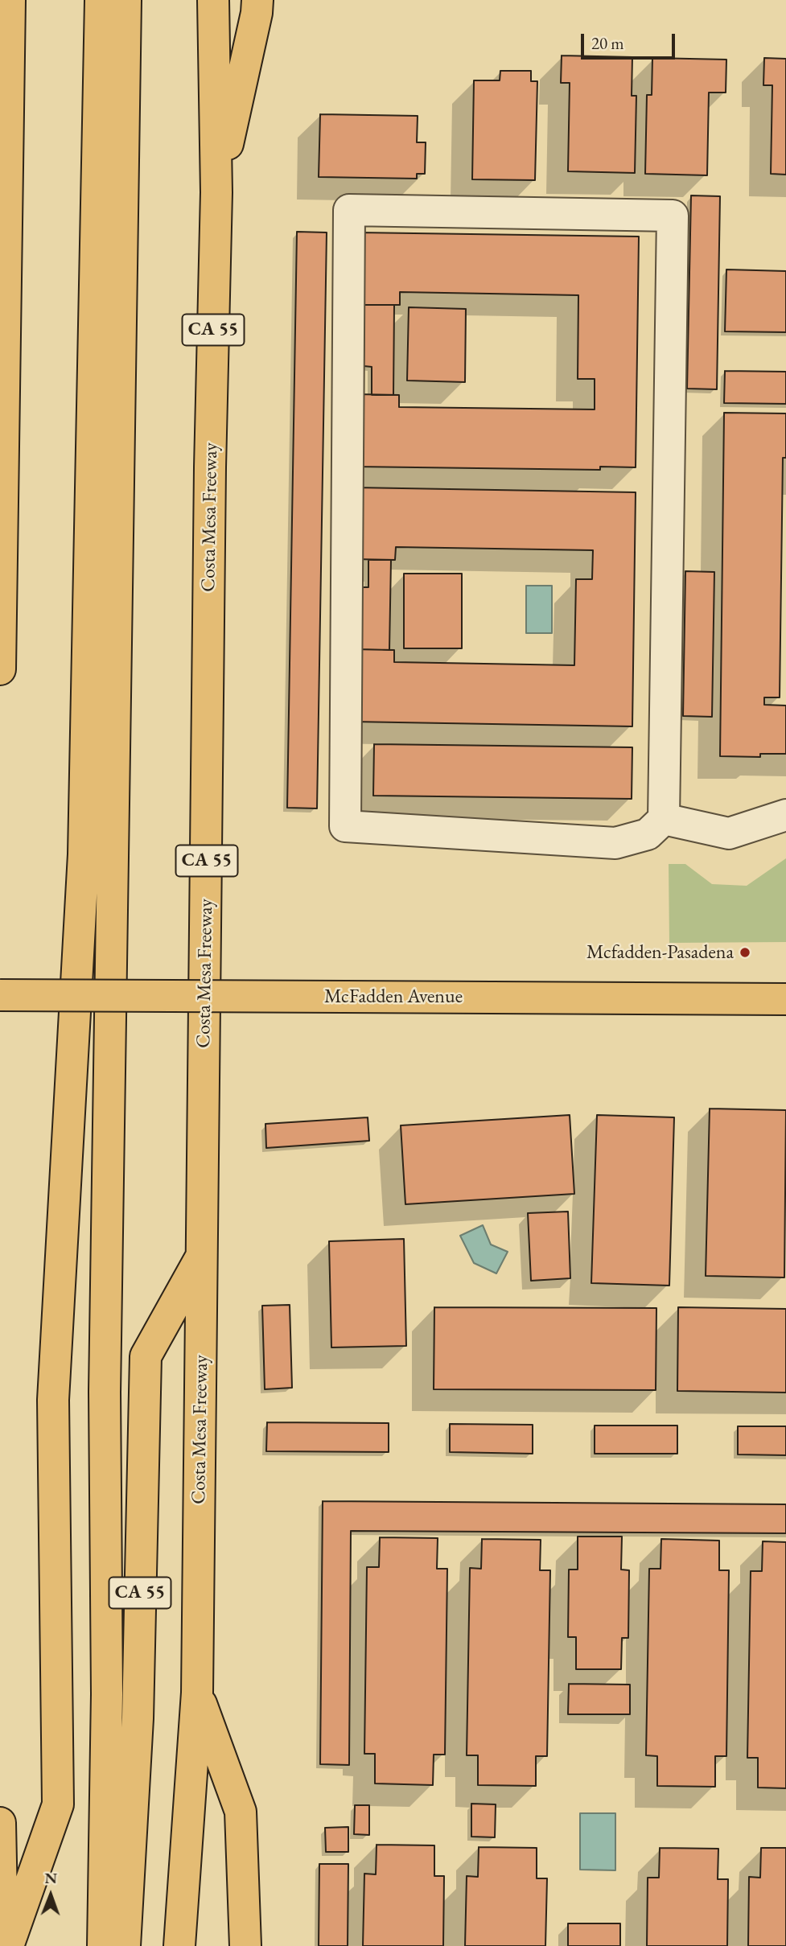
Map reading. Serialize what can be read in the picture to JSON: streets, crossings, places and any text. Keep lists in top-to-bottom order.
{
  "streets": {
    "main road": ["CA 55", "Costa Mesa Freeway", "McFadden Avenue"]
  },
  "crossings": [
    ["CA 55", "Costa Mesa Freeway"]
  ],
  "places": ["Mcfadden-Pasadena"],
  "scale_bar": "20 m",
  "north": "top"
}
